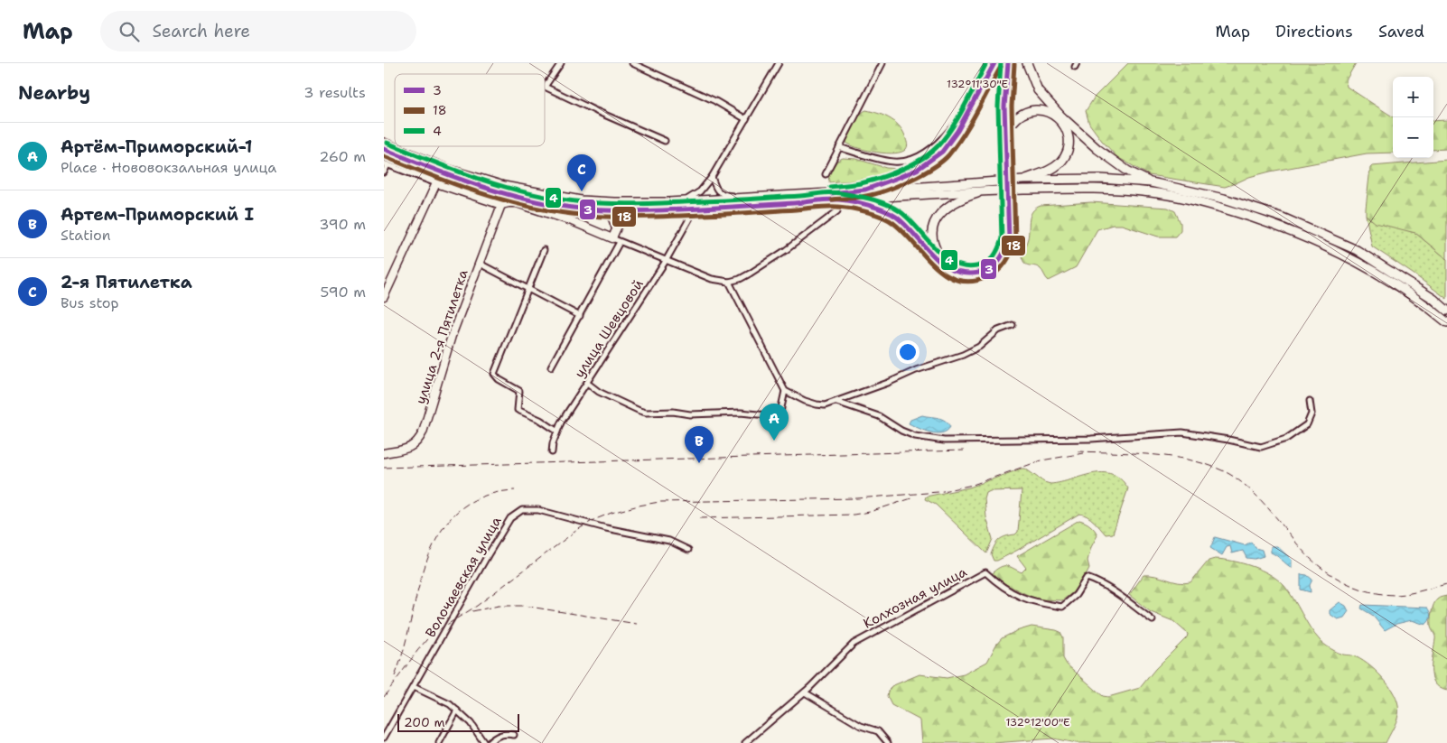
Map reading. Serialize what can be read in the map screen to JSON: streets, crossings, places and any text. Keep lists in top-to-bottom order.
{
  "streets": {
    "main road": ["улица 2-я Пятилетка"],
    "street": ["улица Шевцовой", "Волочаевская улица", "Колхозная улица"]
  },
  "lines": ["transit line 3", "transit line 4", "transit line 18"],
  "legend": ["3", "18", "4"],
  "scale_bar": "200 m",
  "page": {
    "header": "Map",
    "search": "Search here",
    "nav": ["Map", "Directions", "Saved"],
    "heading": ["Nearby", "3 results"],
    "map_buttons": ["+", "−"],
    "list": [
      {
        "mark": "A",
        "name": "Артём-Приморский-1",
        "note": "Place · Нововокзальная улица",
        "value": "260 m"
      },
      {
        "mark": "B",
        "name": "Артем-Приморский I",
        "note": "Station",
        "value": "390 m"
      },
      {
        "mark": "C",
        "name": "2-я Пятилетка",
        "note": "Bus stop",
        "value": "590 m"
      }
    ],
    "pins": ["C", "A", "B"],
    "scale": "200 m"
  },
  "coordinates": ["132°11'30\"E", "132°12'00\"E"]
}
